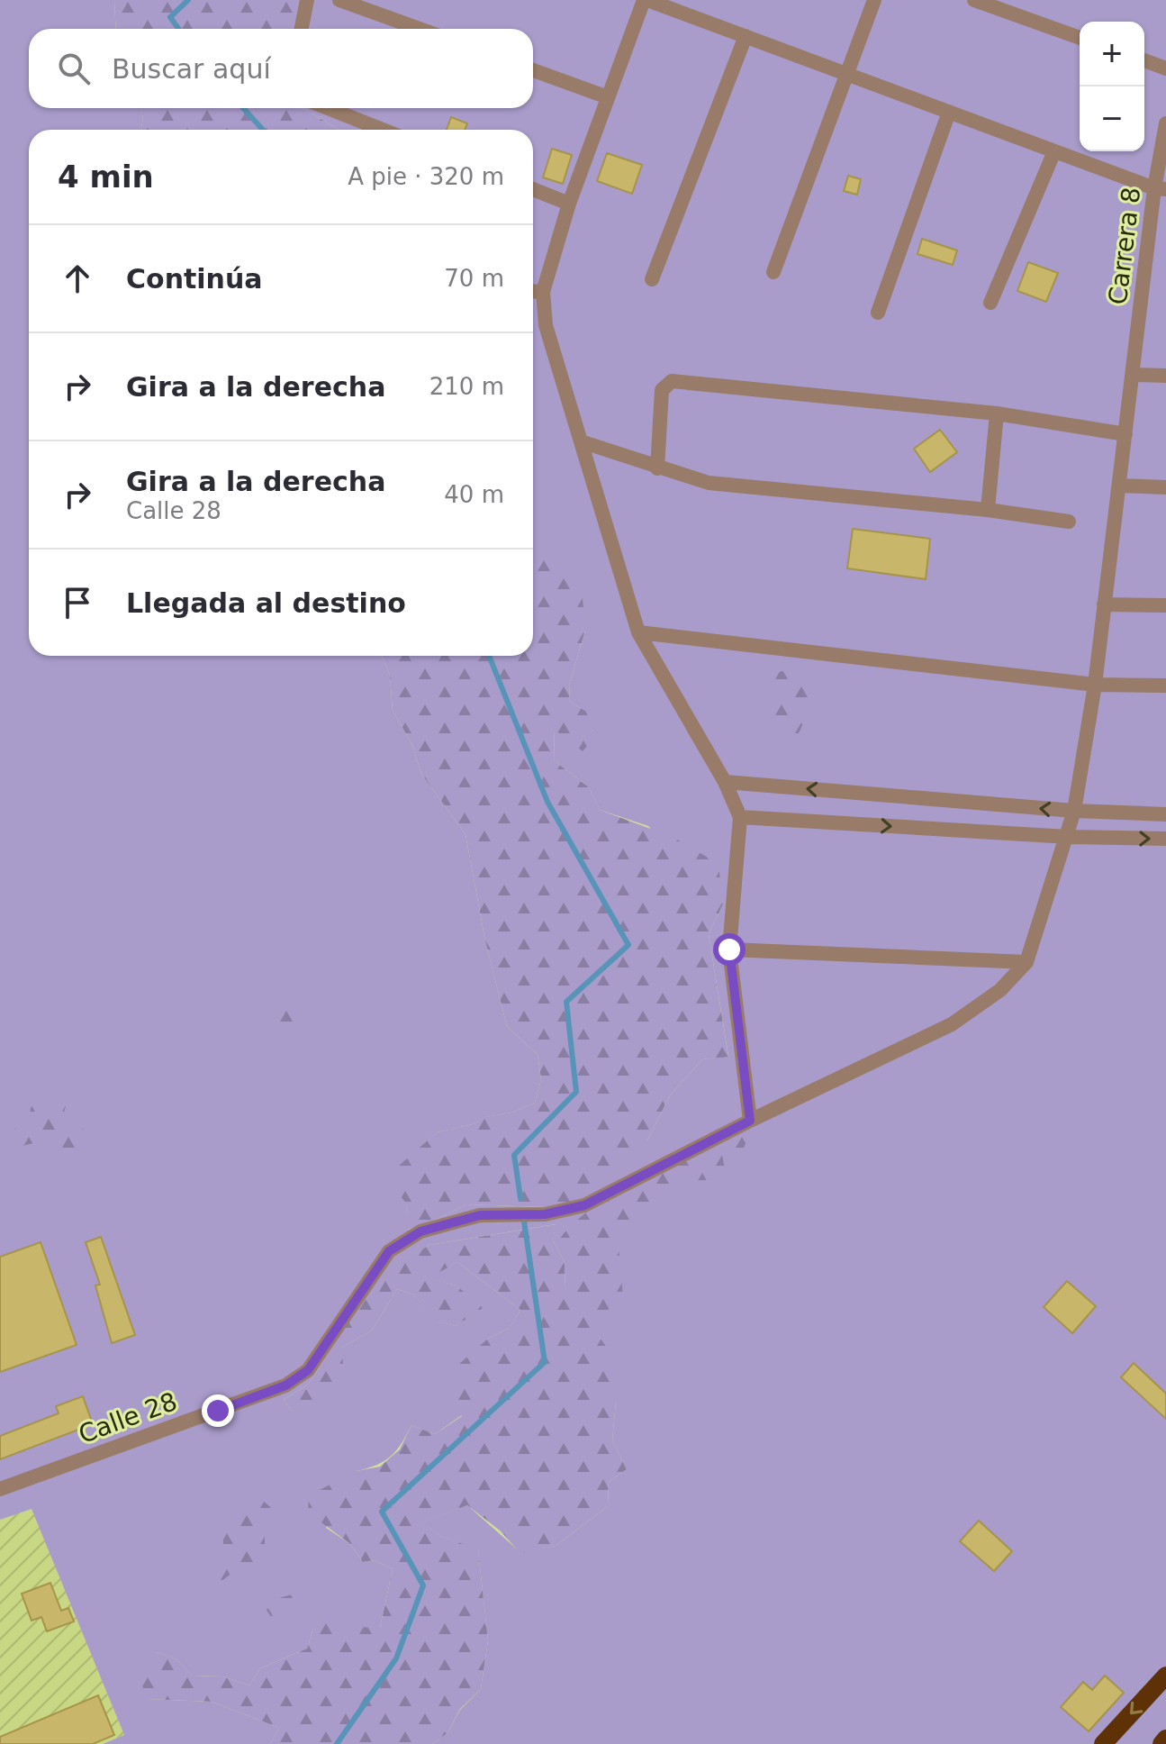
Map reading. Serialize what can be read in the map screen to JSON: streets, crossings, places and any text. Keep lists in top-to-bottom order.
{
  "streets": {
    "street": ["Carrera 8", "Calle 28"]
  },
  "page": {
    "map_buttons": ["+", "−"],
    "search": "Buscar aquí",
    "heading": ["4 min", "A pie · 320 m"],
    "list": [
      ["Continúa", "70 m"],
      ["Gira a la derecha", "210 m"],
      ["Gira a la derecha", "Calle 28", "40 m"],
      "Llegada al destino"
    ]
  }
}
